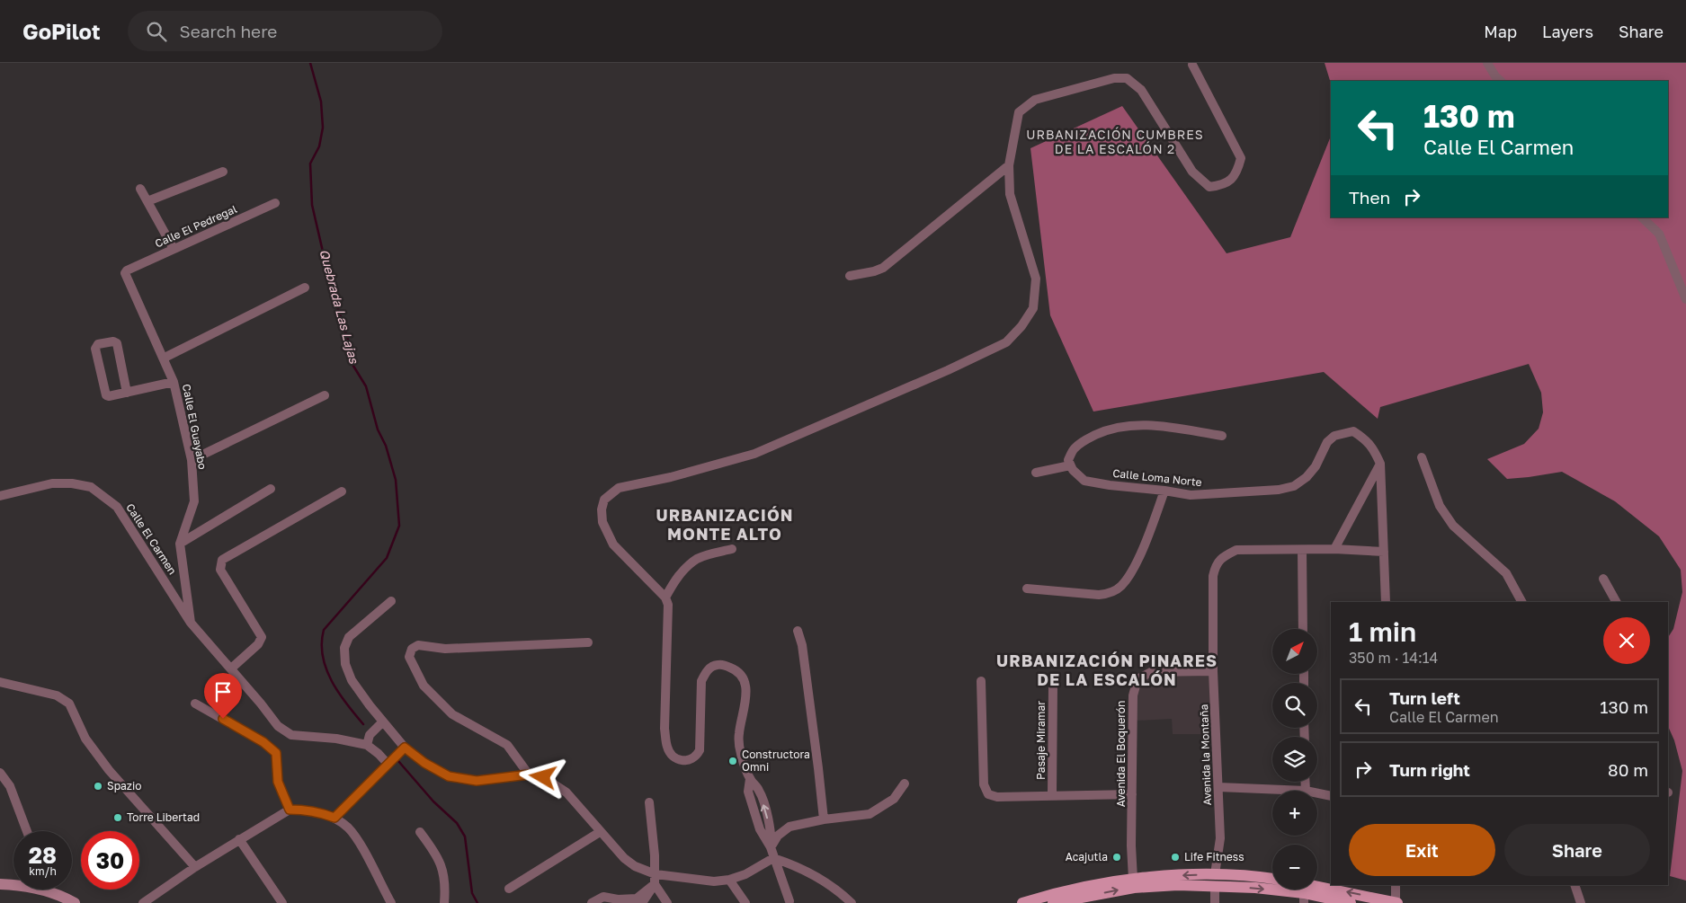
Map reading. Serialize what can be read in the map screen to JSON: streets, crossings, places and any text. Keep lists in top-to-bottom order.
{
  "streets": {
    "street": [
      "Calle El Pedregal",
      "Calle El Guayabo",
      "Calle Loma Norte",
      "Calle El Carmen",
      "Pasaje Miramar",
      "Avenida El Boquerón",
      "Avenida la Montaña"
    ]
  },
  "crossings": [
    ["Calle El Pedregal", "Calle El Guayabo"],
    ["Calle El Guayabo", "Calle El Carmen"],
    ["Avenida El Boquerón", "Avenida la Montaña"]
  ],
  "districts": ["URBANIZACIÓN CUMBRES DE LA ESCALÓN 2", "URBANIZACIÓN MONTE ALTO", "URBANIZACIÓN PINARES DE LA ESCALÓN"],
  "water": ["Quebrada Las Lajas"],
  "places": [
    "Constructora Omni",
    "Spazio",
    "Torre Libertad",
    "Acajutla",
    "Life Fitness"
  ],
  "north": "top right",
  "page": {
    "header": "GoPilot",
    "search": "Search here",
    "nav": ["Map", "Layers", "Share"],
    "turn": ["130 m", "Calle El Carmen"],
    "then": "Then",
    "heading": ["1 min", "350 m · 14:14"],
    "map_buttons": ["+", "−"],
    "list": [
      {
        "name": "Turn left",
        "note": "Calle El Carmen",
        "value": "130 m"
      },
      {
        "name": "Turn right",
        "value": "80 m"
      }
    ],
    "buttons": ["Exit", "Share"],
    "speed": "28 km/h",
    "limit": "30"
  }
}
